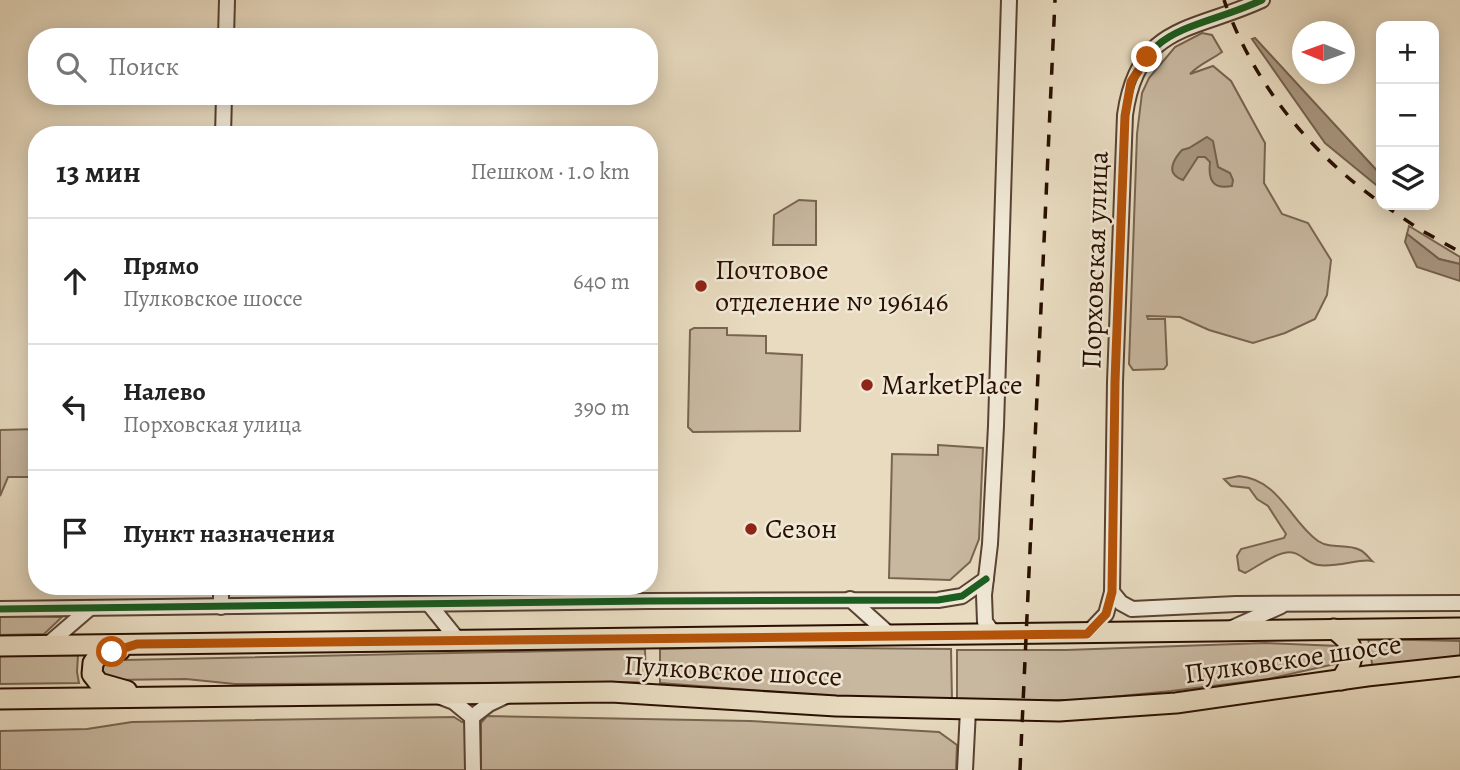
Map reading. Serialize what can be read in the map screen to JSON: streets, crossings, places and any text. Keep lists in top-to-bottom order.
{
  "streets": {
    "main road": ["Пулковское шоссе"],
    "street": ["Порховская улица"]
  },
  "crossings": [
    ["Порховская улица", "Пулковское шоссе"]
  ],
  "places": ["Почтовое отделение № 196146", "MarketPlace", "Сезон"],
  "north": "left",
  "page": {
    "map_buttons": ["+", "−"],
    "search": "Поиск",
    "heading": ["13 мин", "Пешком · 1.0 km"],
    "list": [
      ["Прямо", "Пулковское шоссе", "640 m"],
      ["Налево", "Порховская улица", "390 m"],
      "Пункт назначения"
    ]
  }
}
